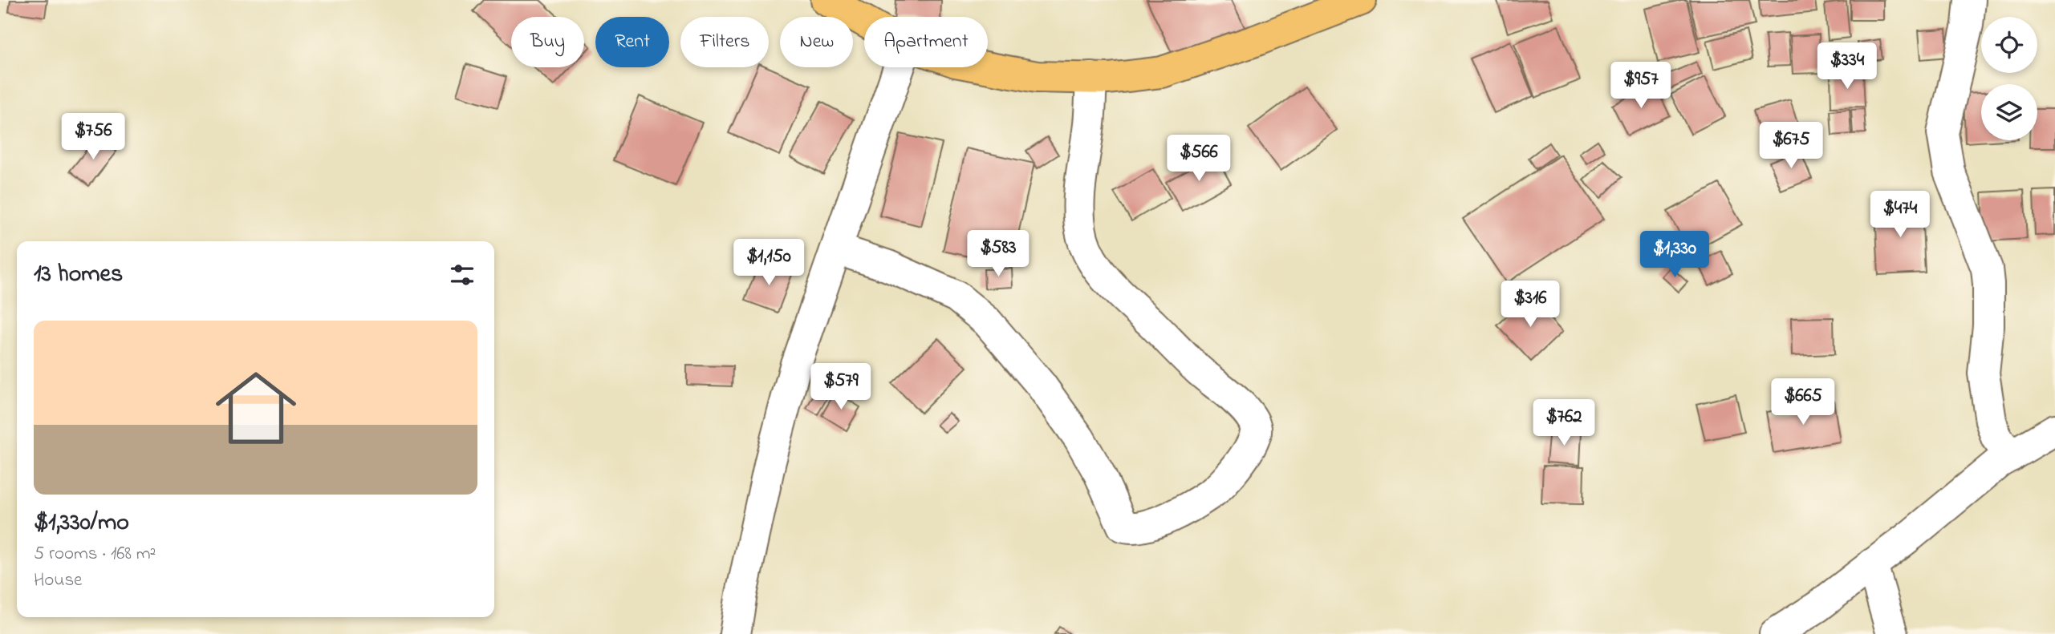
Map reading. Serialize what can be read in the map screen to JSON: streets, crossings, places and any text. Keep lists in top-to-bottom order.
{
  "page": {
    "chip": [
      "Buy",
      "Rent",
      "Filters",
      "New",
      "Apartment"
    ],
    "price": [
      "$334",
      "$957",
      "$756",
      "$675",
      "$566",
      "$474",
      "$583",
      "$1,330",
      "$1,150",
      "$316",
      "$579",
      "$665",
      "$762"
    ],
    "heading": "13 homes",
    "list": [
      {
        "name": "$1,330/mo",
        "note": "5 rooms · 168 m² · House"
      }
    ]
  }
}
